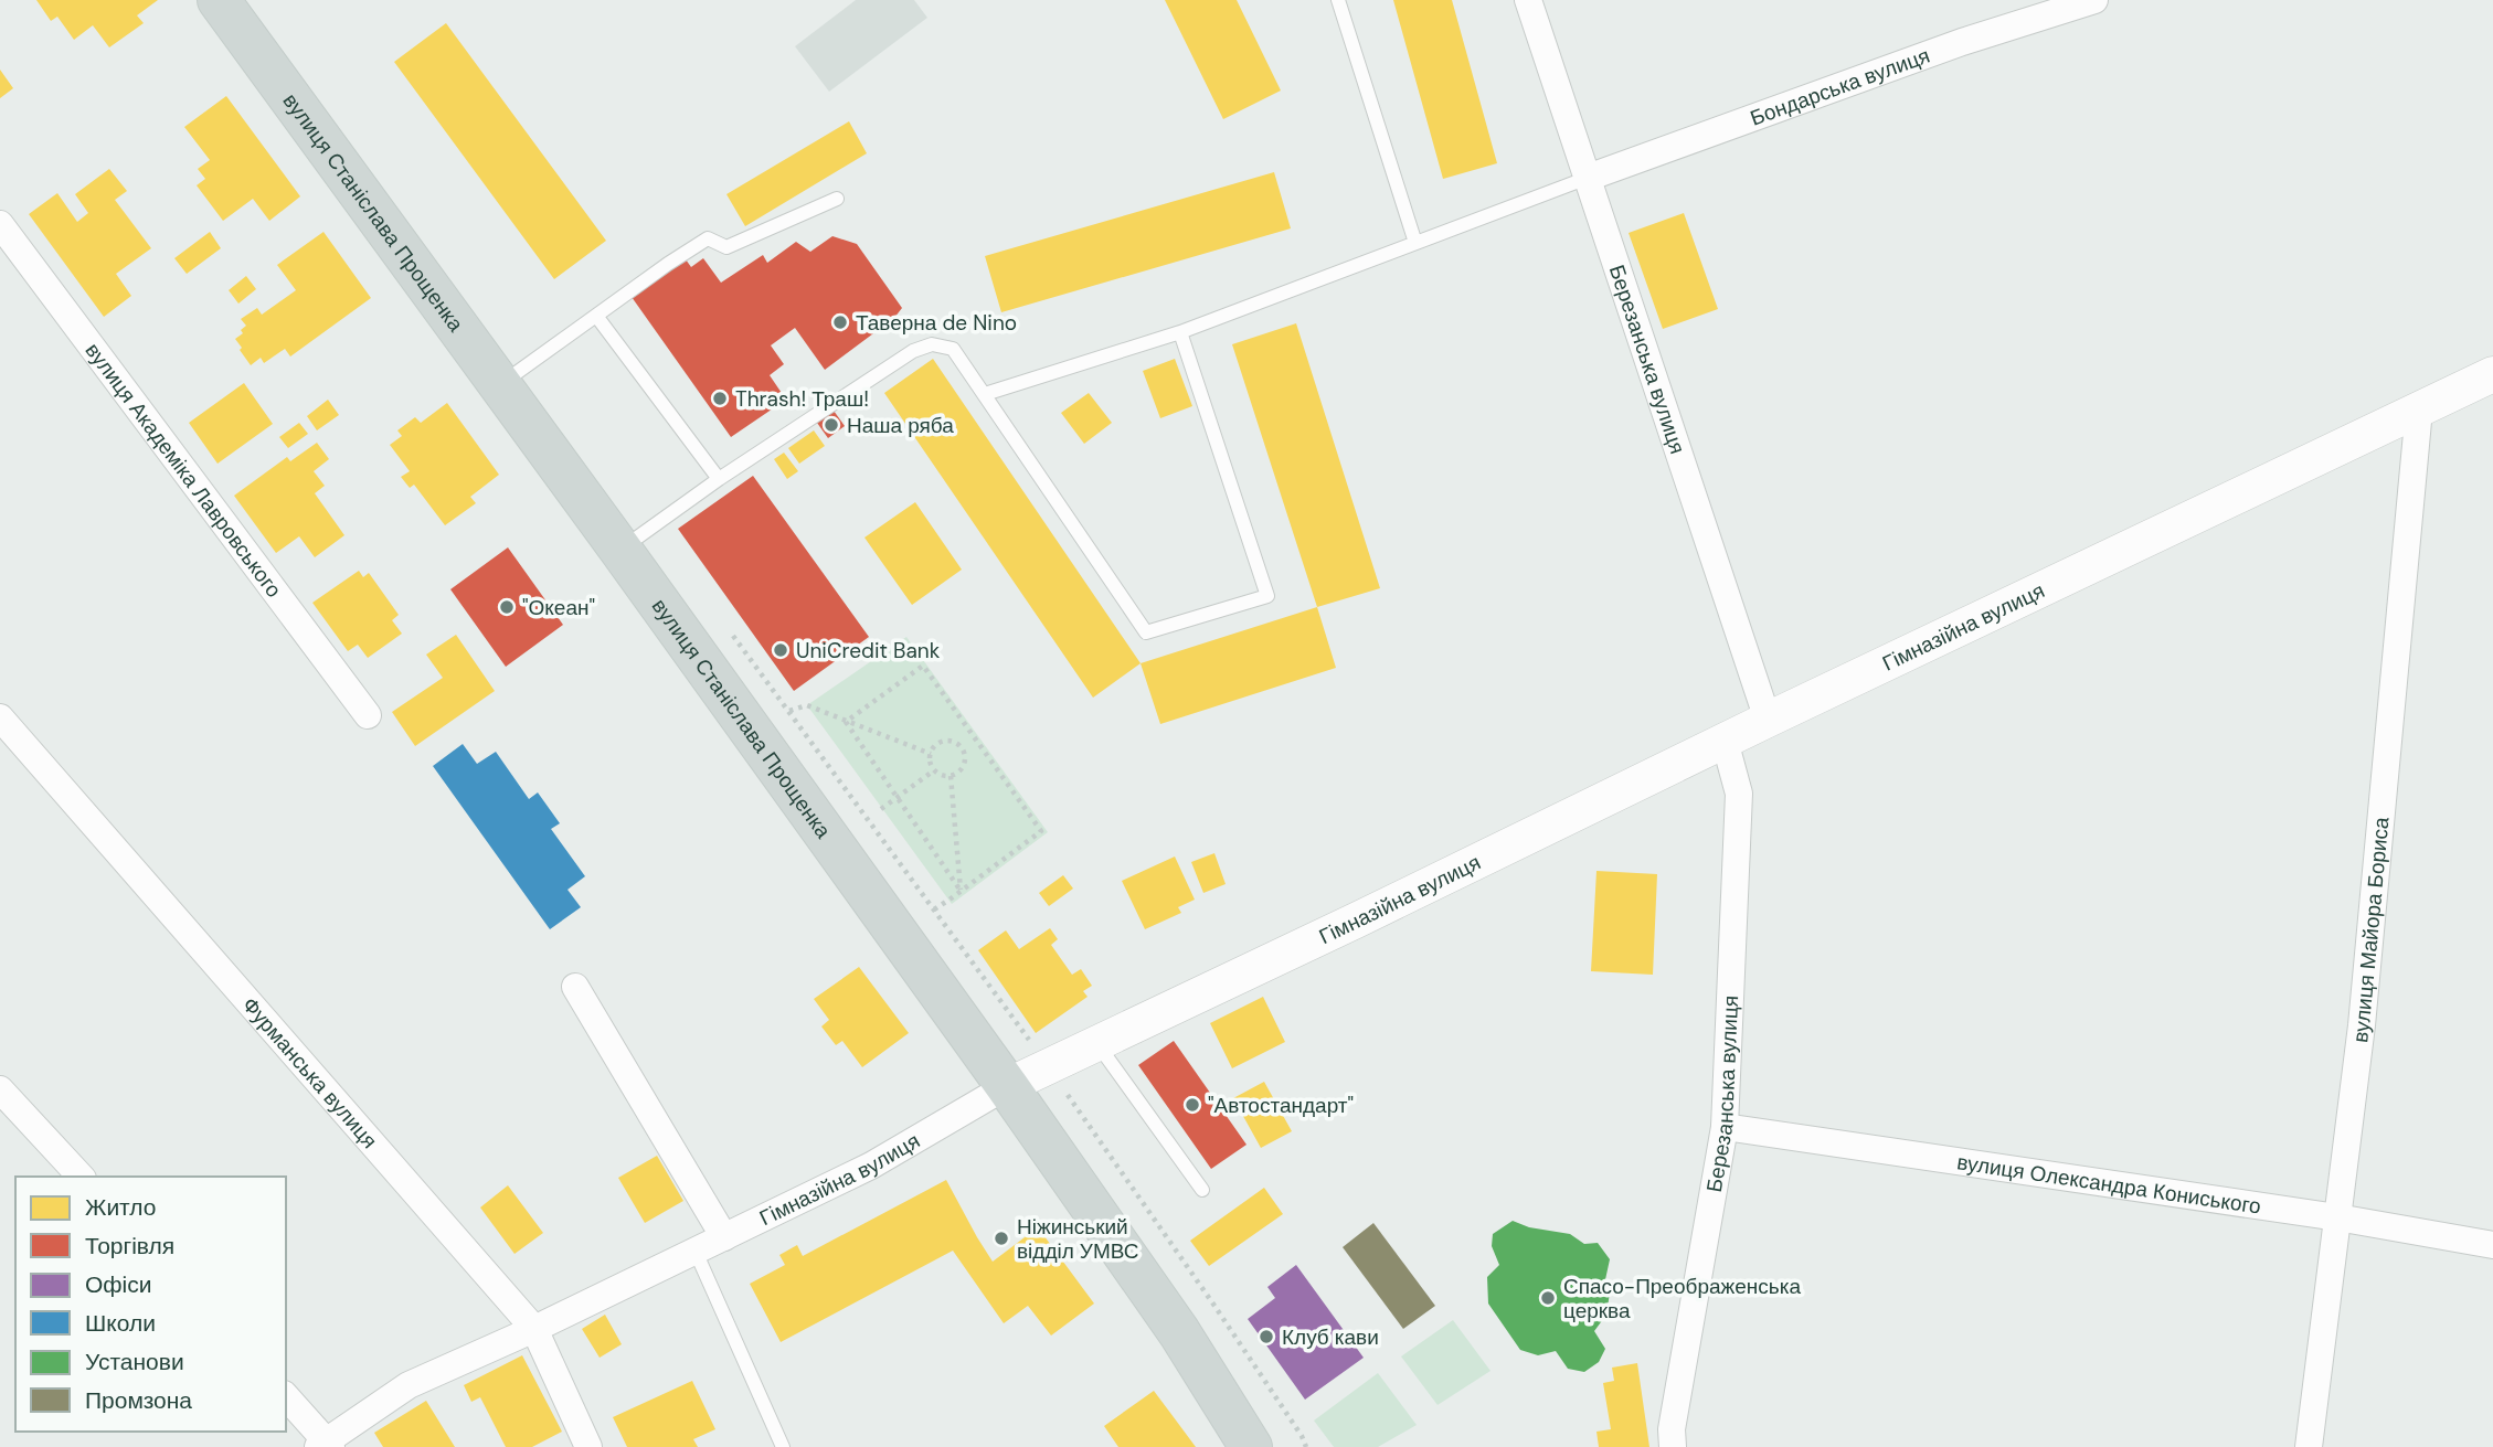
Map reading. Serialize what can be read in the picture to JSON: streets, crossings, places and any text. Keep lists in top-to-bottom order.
{
  "streets": {
    "main road": ["вулиця Станіслава Прощенка"],
    "street": [
      "Бондарська вулиця",
      "Березанська вулиця",
      "вулиця Академіка Лавровського",
      "Гімназійна вулиця",
      "вулиця Майора Бориса",
      "Фурманська вулиця",
      "вулиця Олександра Кониського"
    ]
  },
  "crossings": [
    ["Бондарська вулиця", "Березанська вулиця"],
    ["вулиця Станіслава Прощенка", "Гімназійна вулиця"],
    ["Березанська вулиця", "Гімназійна вулиця"],
    ["Березанська вулиця", "вулиця Олександра Кониського"],
    ["Гімназійна вулиця", "вулиця Майора Бориса"],
    ["Гімназійна вулиця", "Фурманська вулиця"],
    ["вулиця Майора Бориса", "вулиця Олександра Кониського"]
  ],
  "places": [
    "Таверна de Nino",
    "Thrash! Траш!",
    "Наша ряба",
    "\"Океан\"",
    "UniCredit Bank",
    "\"Автостандарт\"",
    "Ніжинський відділ УМВС",
    "Спасо-Преображенська церква",
    "Клуб кави"
  ],
  "legend": [
    "Житло",
    "Торгівля",
    "Офіси",
    "Школи",
    "Установи",
    "Промзона"
  ]
}
